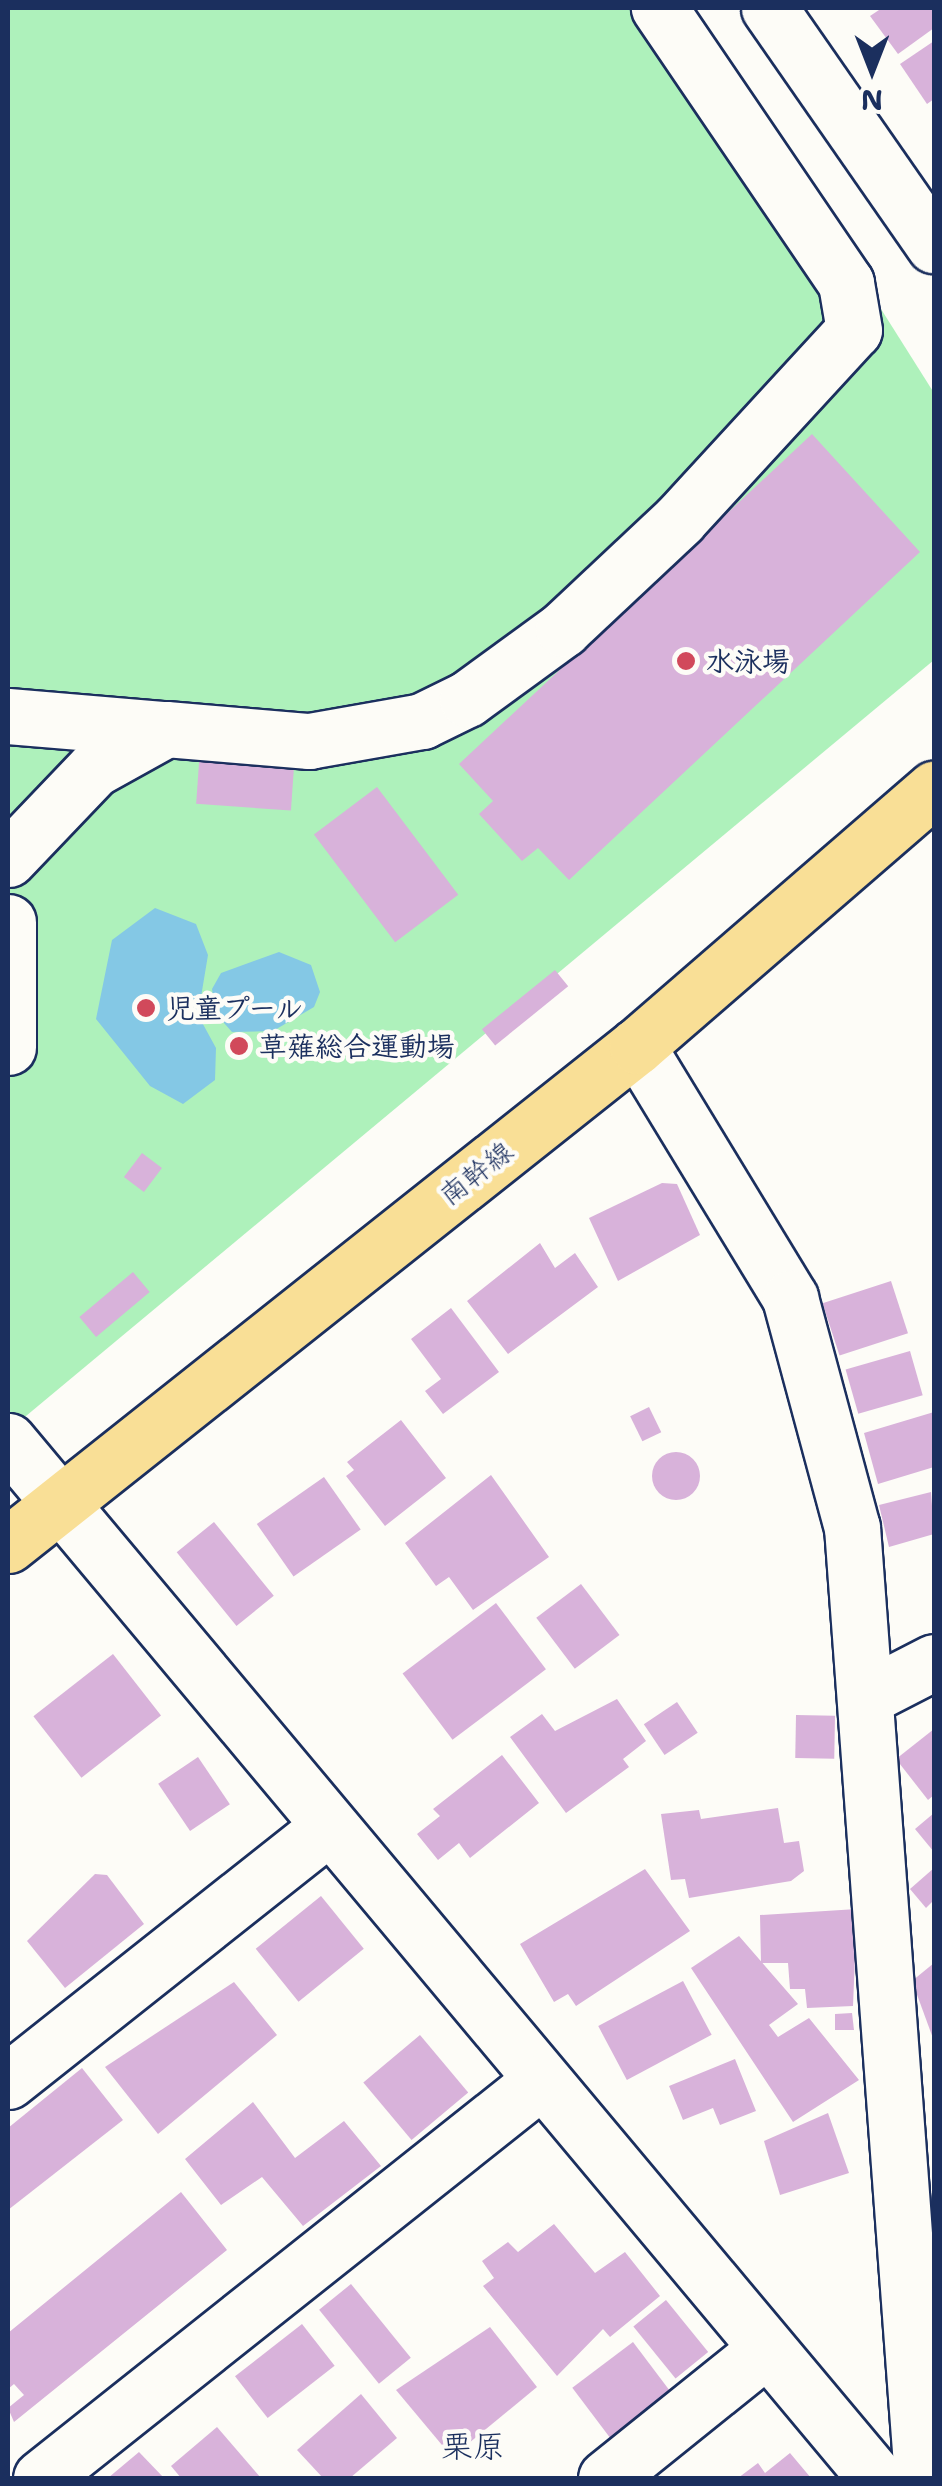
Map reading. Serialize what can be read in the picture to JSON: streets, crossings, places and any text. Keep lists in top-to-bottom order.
{
  "streets": {
    "main road": ["南幹線"]
  },
  "districts": ["栗原"],
  "places": ["水泳場", "児童プール", "草薙総合運動場"],
  "north": "bottom"
}
